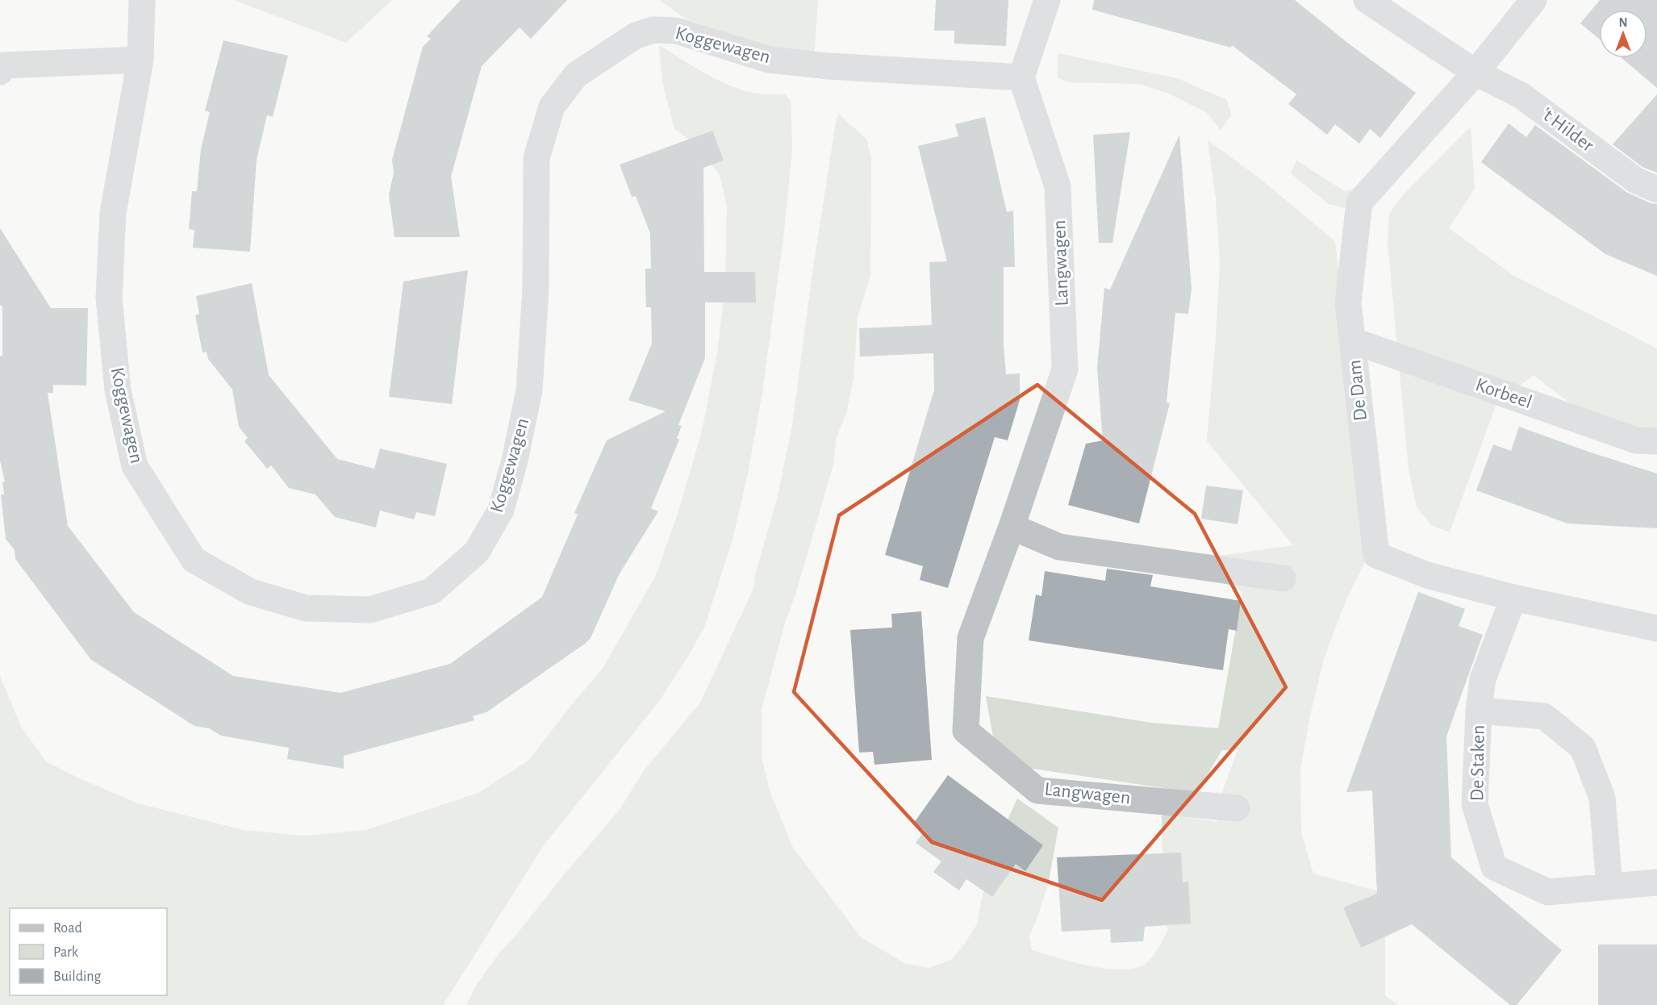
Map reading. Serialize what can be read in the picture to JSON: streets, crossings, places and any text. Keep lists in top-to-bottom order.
{
  "streets": {
    "street": [
      "Koggewagen",
      "'t Hilder",
      "Langwagen",
      "De Dam",
      "Korbeel",
      "De Staken"
    ]
  },
  "crossings": [
    ["Koggewagen", "Langwagen"],
    ["'t Hilder", "De Dam"],
    ["De Dam", "Korbeel"],
    ["De Dam", "De Staken"]
  ],
  "legend": ["Road", "Park", "Building"],
  "north": "top"
}
